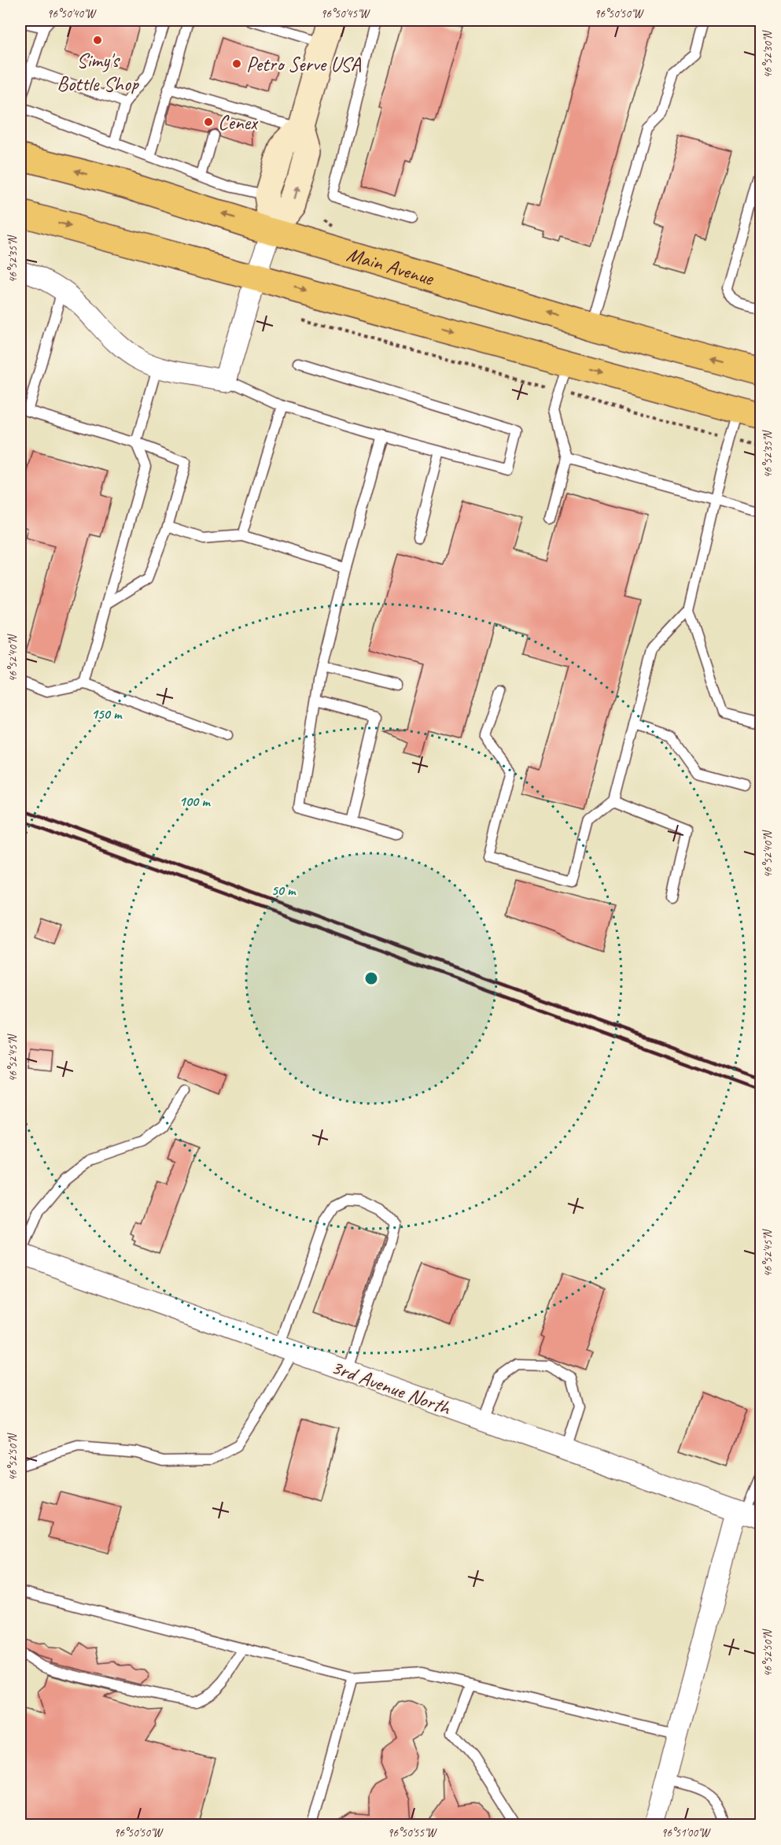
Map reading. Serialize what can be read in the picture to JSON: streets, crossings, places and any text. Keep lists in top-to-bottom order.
{
  "streets": {
    "main road": ["Main Avenue"],
    "street": ["3rd Avenue North"]
  },
  "places": ["Simy's Bottle Shop", "Petro Serve USA", "Cenex"],
  "coordinates": [
    "96°50'40\"W",
    "96°50'45\"W",
    "96°50'50\"W",
    "46°52'30\"N",
    "46°52'35\"N",
    "46°52'40\"N",
    "46°52'45\"N",
    "46°52'50\"N",
    "96°50'55\"W",
    "96°51'00\"W"
  ],
  "rings": ["150 m", "100 m", "50 m"]
}
